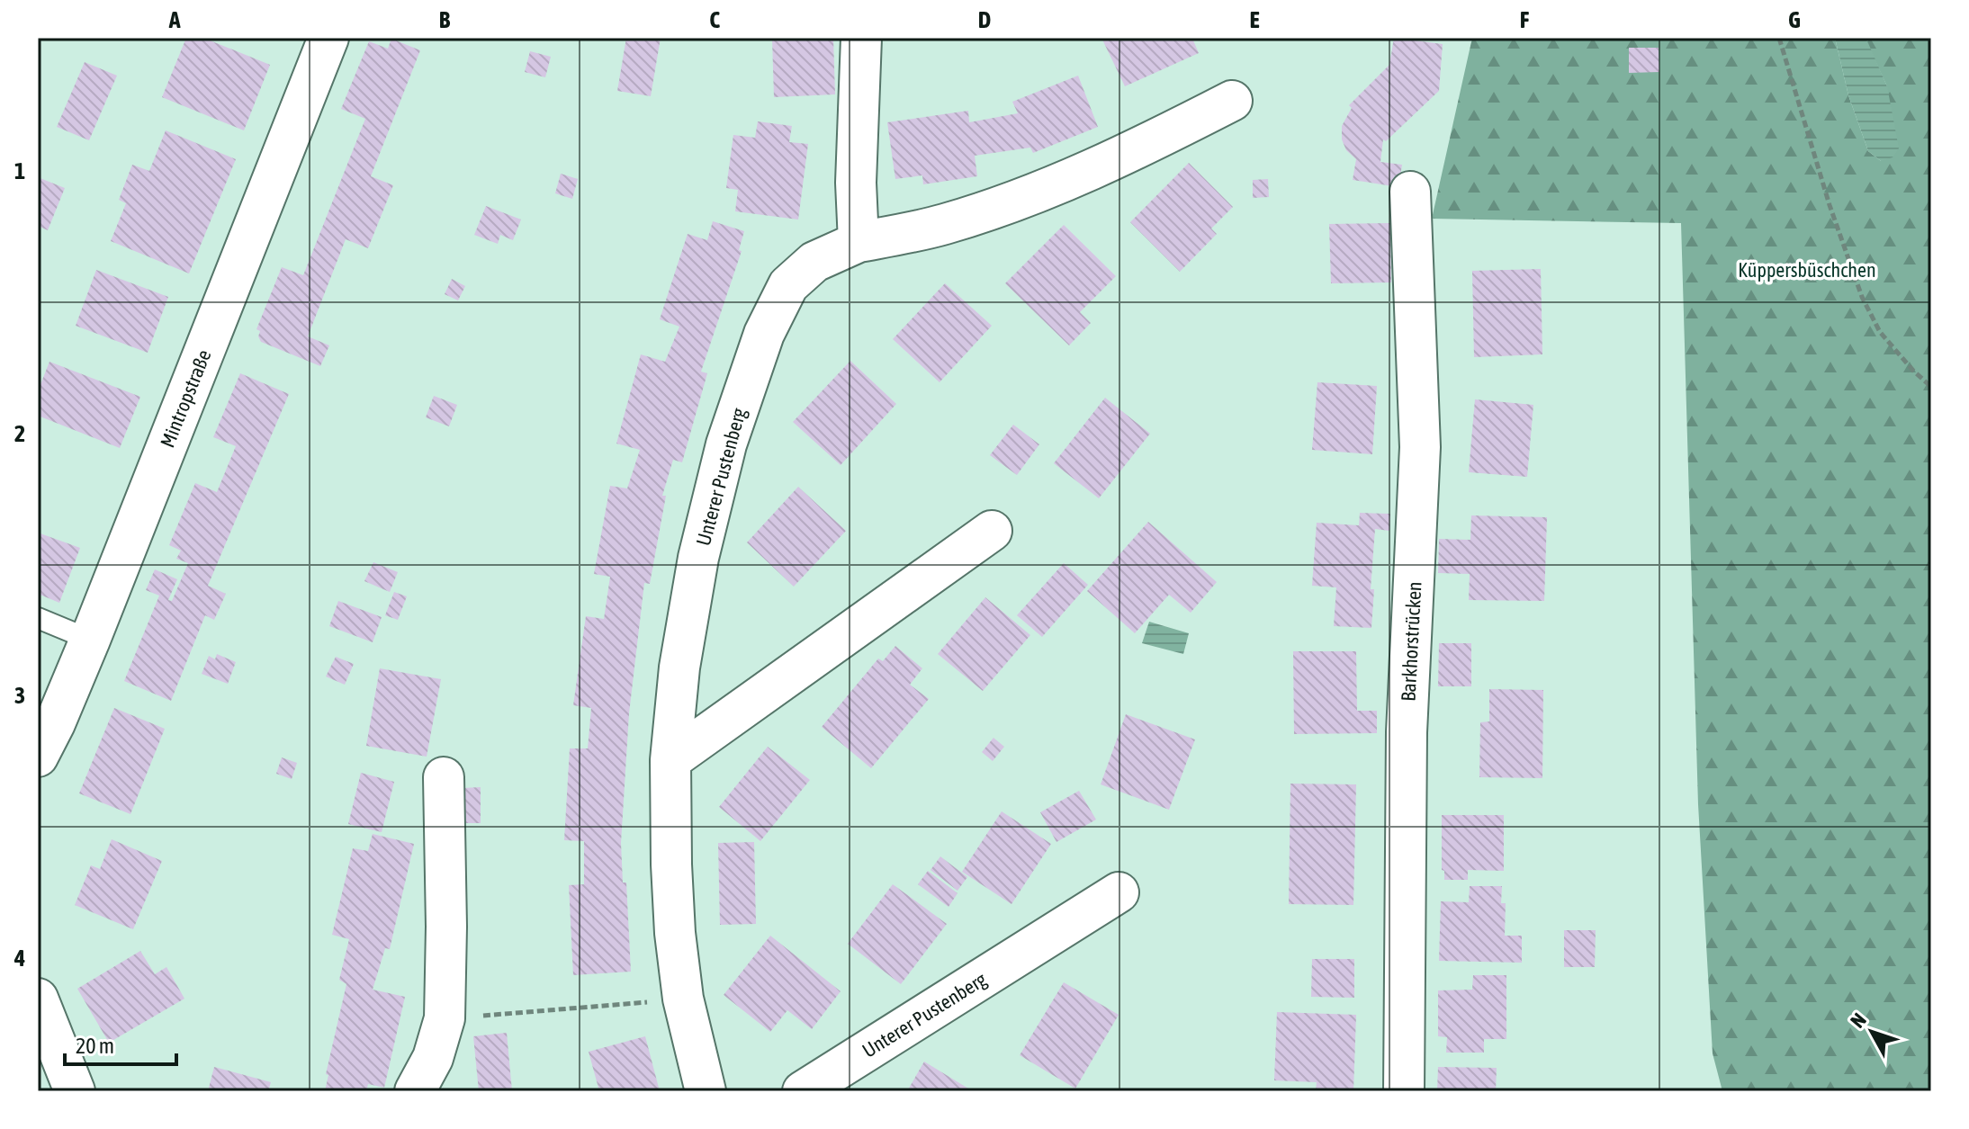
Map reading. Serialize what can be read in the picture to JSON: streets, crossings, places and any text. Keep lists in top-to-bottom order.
{
  "streets": {
    "street": ["Mintropstraße", "Unterer Pustenberg", "Barkhorstrücken"]
  },
  "parks": ["Küppersbüschchen"],
  "scale_bar": "20 m",
  "north": "top left",
  "grid": {
    "columns": [
      "A",
      "B",
      "C",
      "D",
      "E",
      "F",
      "G"
    ],
    "rows": [
      "1",
      "2",
      "3",
      "4"
    ]
  }
}
